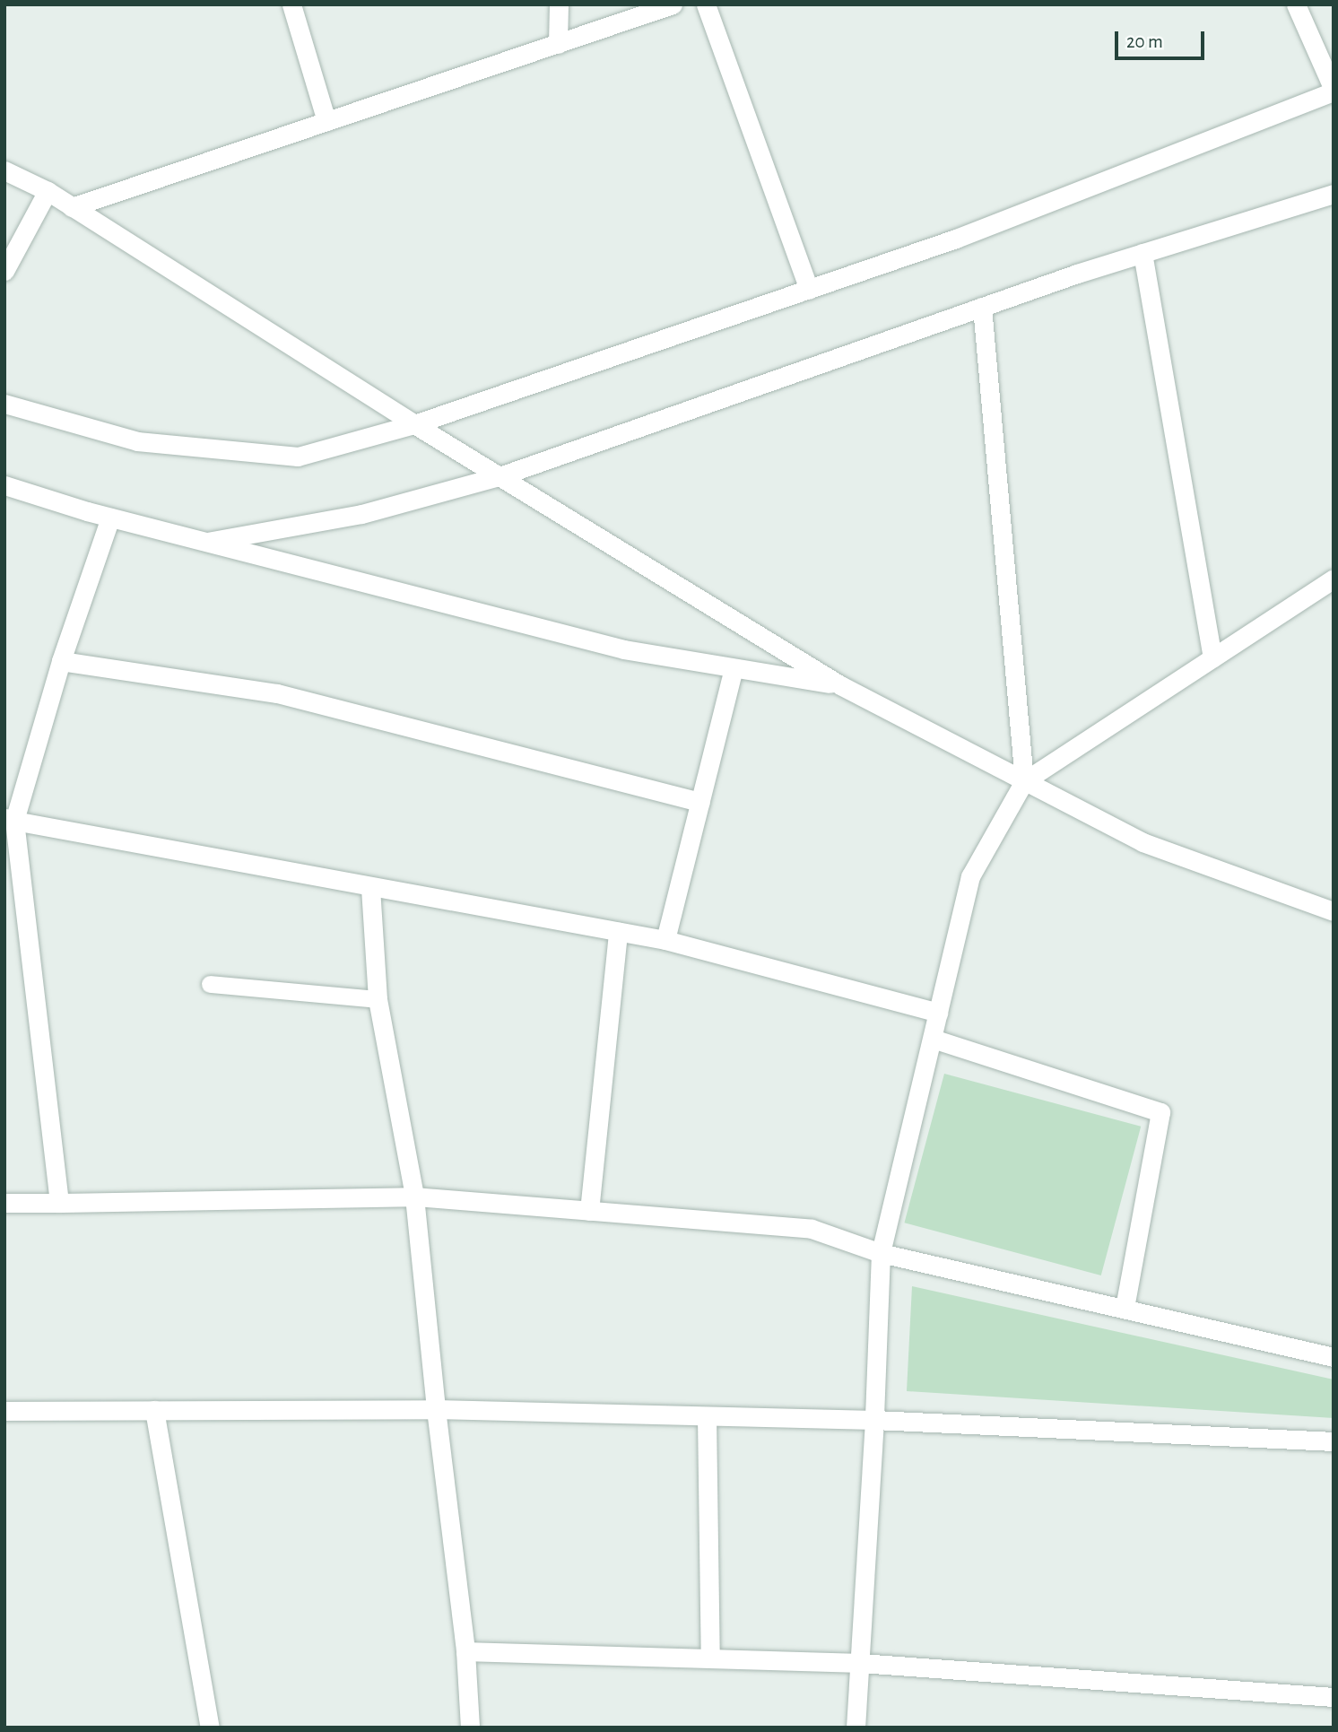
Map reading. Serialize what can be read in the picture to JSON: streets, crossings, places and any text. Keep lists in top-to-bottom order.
{
  "scale_bar": "20 m"
}
